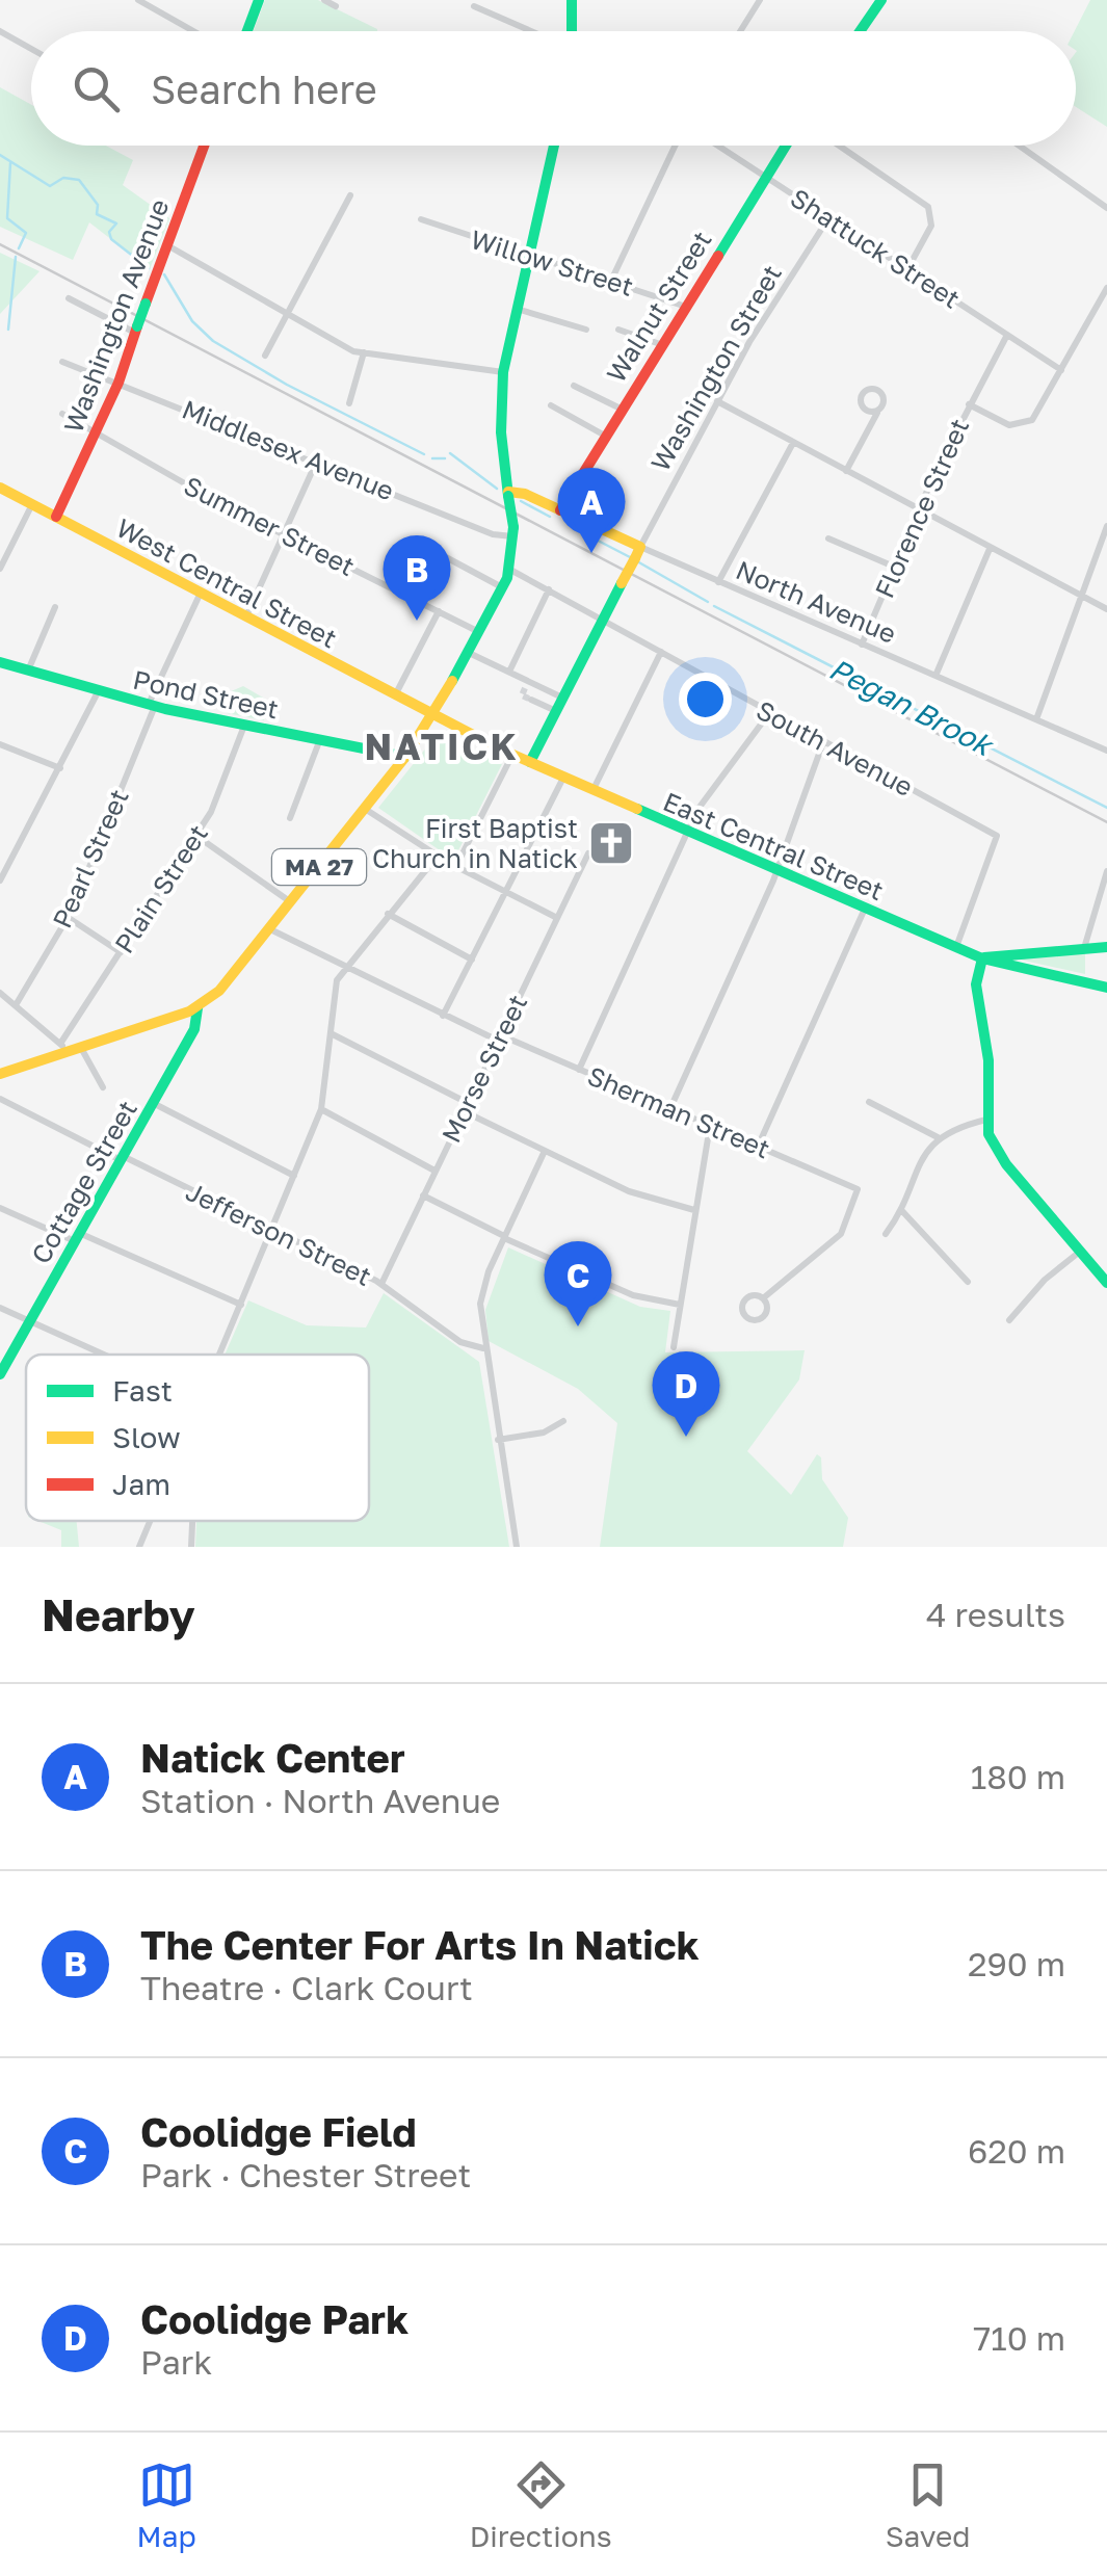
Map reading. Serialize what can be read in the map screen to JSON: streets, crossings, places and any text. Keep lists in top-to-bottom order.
{
  "streets": {
    "street": [
      "Shattuck Street",
      "Willow Street",
      "Walnut Street",
      "Washington Avenue",
      "Washington Street",
      "Middlesex Avenue",
      "Florence Street",
      "Summer Street",
      "West Central Street",
      "North Avenue",
      "Pond Street",
      "South Avenue",
      "East Central Street",
      "Pearl Street",
      "MA 27",
      "Plain Street",
      "Morse Street",
      "Sherman Street",
      "Cottage Street",
      "Jefferson Street"
    ]
  },
  "crossings": [
    ["Shattuck Street", "Walnut Street"],
    ["Shattuck Street", "Washington Street"],
    ["Shattuck Street", "Florence Street"],
    ["Willow Street", "Walnut Street"],
    ["Willow Street", "MA 27"],
    ["Walnut Street", "North Avenue"],
    ["Washington Avenue", "Middlesex Avenue"],
    ["Washington Avenue", "Summer Street"],
    ["Washington Avenue", "West Central Street"],
    ["Washington Street", "North Avenue"],
    ["Washington Street", "South Avenue"],
    ["Washington Street", "East Central Street"],
    ["Middlesex Avenue", "MA 27"],
    ["Florence Street", "North Avenue"],
    ["Summer Street", "MA 27"],
    ["West Central Street", "East Central Street"],
    ["West Central Street", "Pearl Street"],
    ["West Central Street", "MA 27"],
    ["North Avenue", "MA 27"],
    ["Pond Street", "Pearl Street"],
    ["Pond Street", "MA 27"],
    ["Pond Street", "Plain Street"],
    ["South Avenue", "East Central Street"],
    ["South Avenue", "MA 27"],
    ["East Central Street", "MA 27"],
    ["MA 27", "Plain Street"],
    ["MA 27", "Sherman Street"],
    ["MA 27", "Cottage Street"],
    ["Morse Street", "Sherman Street"],
    ["Morse Street", "Jefferson Street"],
    ["Cottage Street", "Jefferson Street"]
  ],
  "districts": ["NATICK"],
  "water": ["Pegan Brook"],
  "places": {
    "church": ["First Baptist Church in Natick"]
  },
  "legend": ["Fast", "Slow", "Jam"],
  "page": {
    "search": "Search here",
    "pins": [
      "A",
      "B",
      "C",
      "D"
    ],
    "heading": ["Nearby", "4 results"],
    "list": [
      {
        "mark": "A",
        "name": "Natick Center",
        "note": "Station · North Avenue",
        "value": "180 m"
      },
      {
        "mark": "B",
        "name": "The Center For Arts In Natick",
        "note": "Theatre · Clark Court",
        "value": "290 m"
      },
      {
        "mark": "C",
        "name": "Coolidge Field",
        "note": "Park · Chester Street",
        "value": "620 m"
      },
      {
        "mark": "D",
        "name": "Coolidge Park",
        "note": "Park",
        "value": "710 m"
      }
    ],
    "nav": ["Map", "Directions", "Saved"]
  }
}
